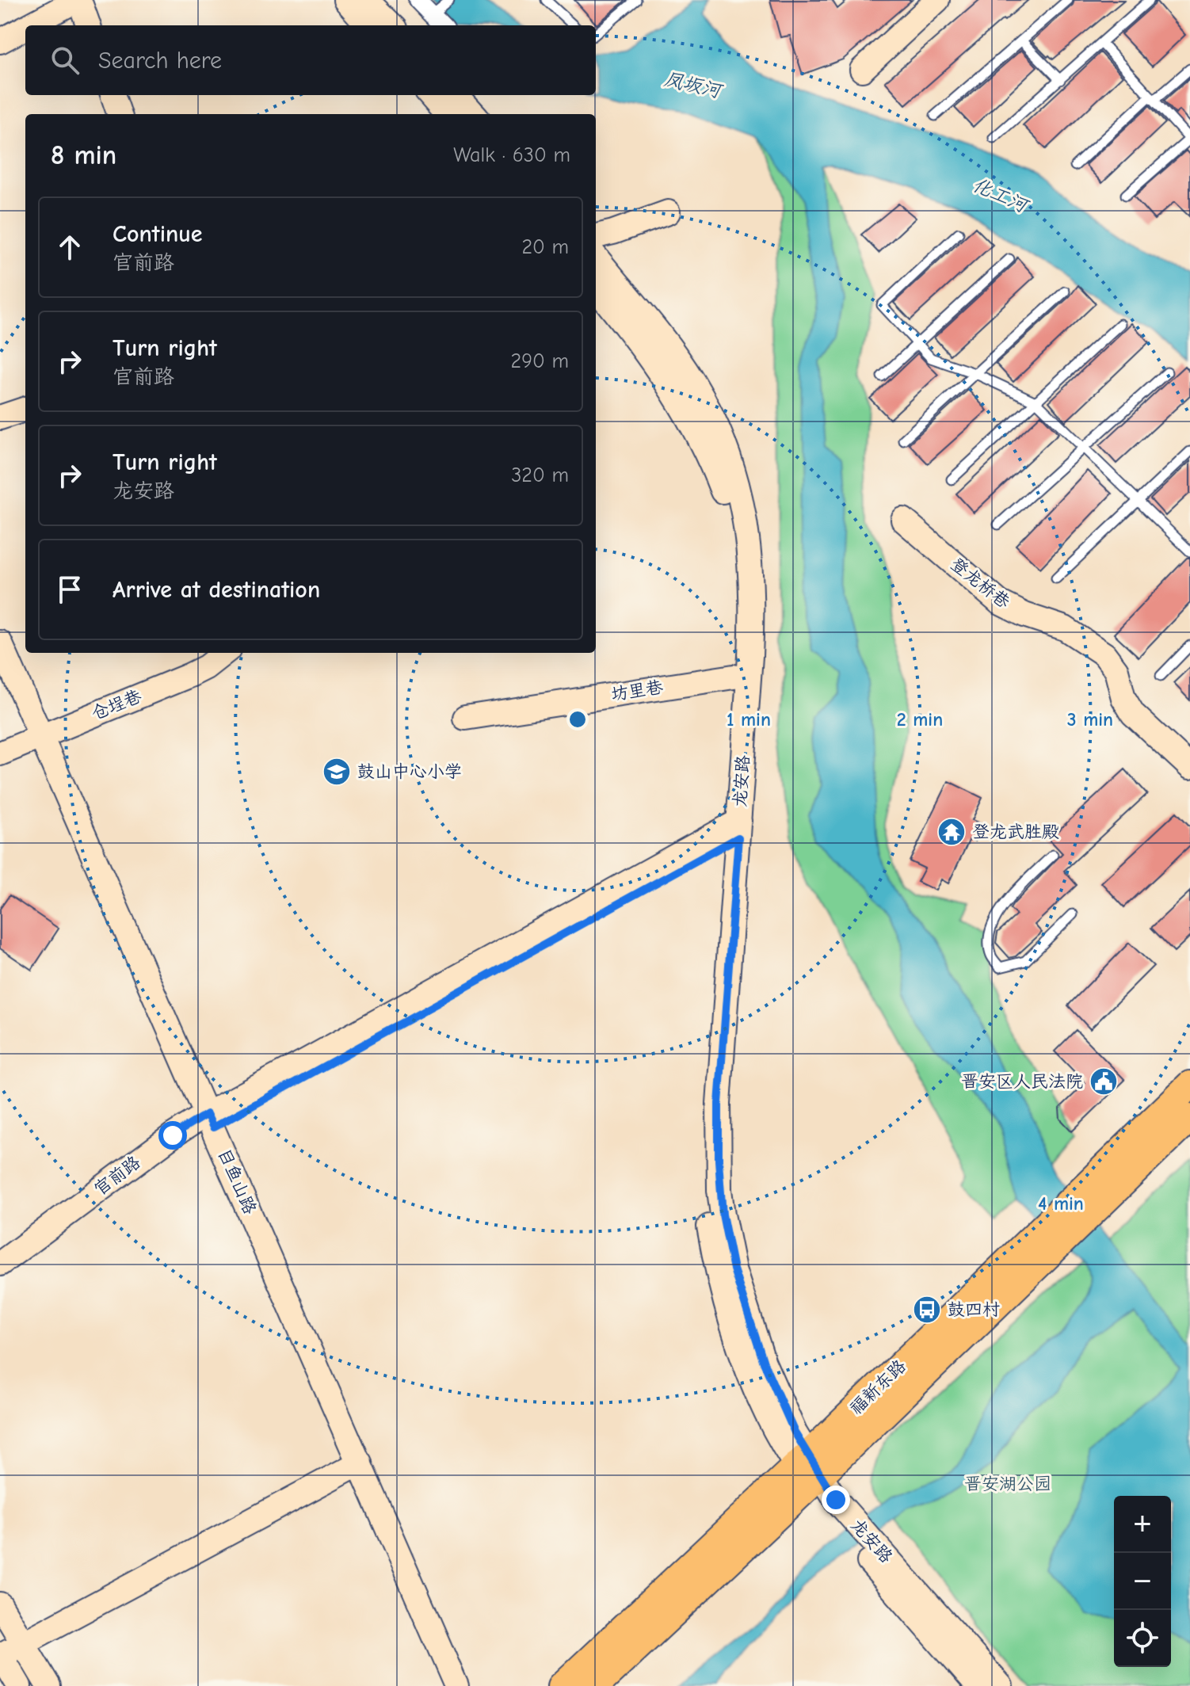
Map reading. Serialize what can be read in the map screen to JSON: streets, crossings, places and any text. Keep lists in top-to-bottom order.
{
  "streets": {
    "main road": [
      "登龙桥巷",
      "坊里巷",
      "仓埕巷",
      "龙安路",
      "官前路",
      "目鱼山路",
      "福新东路"
    ]
  },
  "crossings": [
    ["坊里巷", "龙安路"],
    ["仓埕巷", "目鱼山路"],
    ["龙安路", "官前路"],
    ["龙安路", "福新东路"],
    ["官前路", "目鱼山路"]
  ],
  "water": ["凤坂河", "化工河"],
  "parks": ["晋安湖公园"],
  "places": {
    "school or university": ["鼓山中心小学"],
    "temple": ["登龙武胜殿"],
    "public building": ["晋安区人民法院"],
    "bus stop": ["鼓四村"]
  },
  "page": {
    "search": "Search here",
    "heading": ["8 min", "Walk · 630 m"],
    "list": [
      ["Continue", "官前路", "20 m"],
      ["Turn right", "官前路", "290 m"],
      ["Turn right", "龙安路", "320 m"],
      "Arrive at destination"
    ],
    "map_buttons": ["+", "−"]
  },
  "rings": [
    "1 min",
    "2 min",
    "3 min",
    "4 min"
  ]
}
